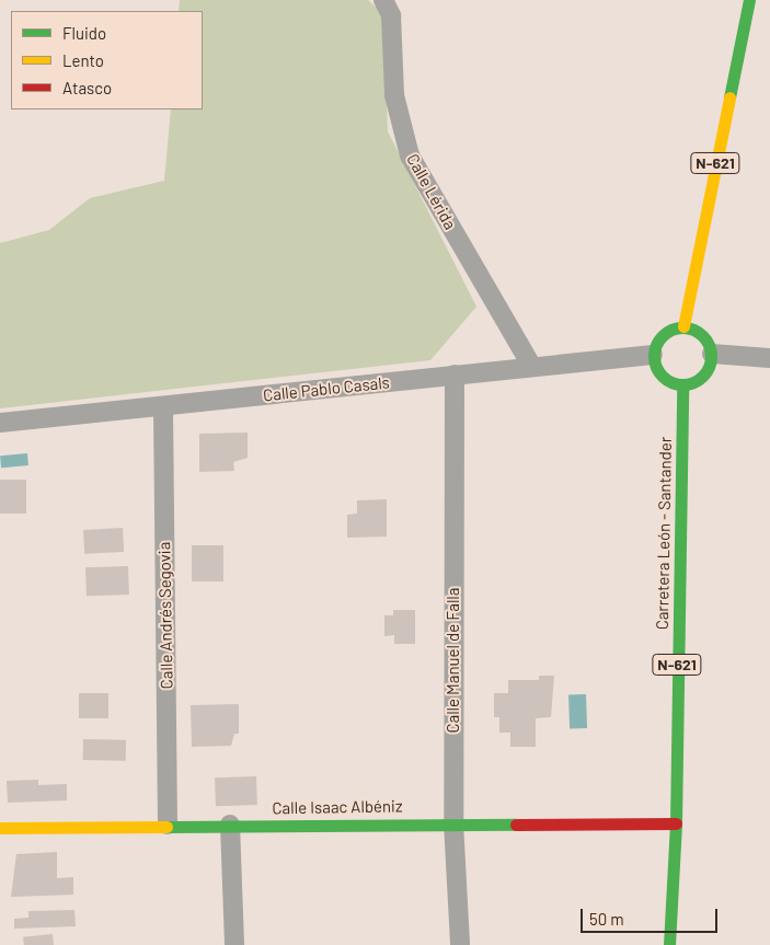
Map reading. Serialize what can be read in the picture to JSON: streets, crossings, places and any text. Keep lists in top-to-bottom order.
{
  "streets": {
    "main road": ["N-621", "Carretera León - Santander", "Calle Isaac Albéniz"],
    "street": [
      "Calle Lérida",
      "Calle Pablo Casals",
      "Calle Andrés Segovia",
      "Calle Manuel de Falla"
    ]
  },
  "crossings": [
    ["N-621", "Calle Pablo Casals"],
    ["N-621", "Carretera León - Santander"],
    ["Calle Lérida", "Calle Pablo Casals"],
    ["Calle Pablo Casals", "Carretera León - Santander"],
    ["Calle Pablo Casals", "Calle Andrés Segovia"],
    ["Calle Pablo Casals", "Calle Manuel de Falla"],
    ["Carretera León - Santander", "Calle Isaac Albéniz"],
    ["Calle Andrés Segovia", "Calle Isaac Albéniz"],
    ["Calle Manuel de Falla", "Calle Isaac Albéniz"]
  ],
  "legend": ["Fluido", "Lento", "Atasco"],
  "scale_bar": "50 m"
}
